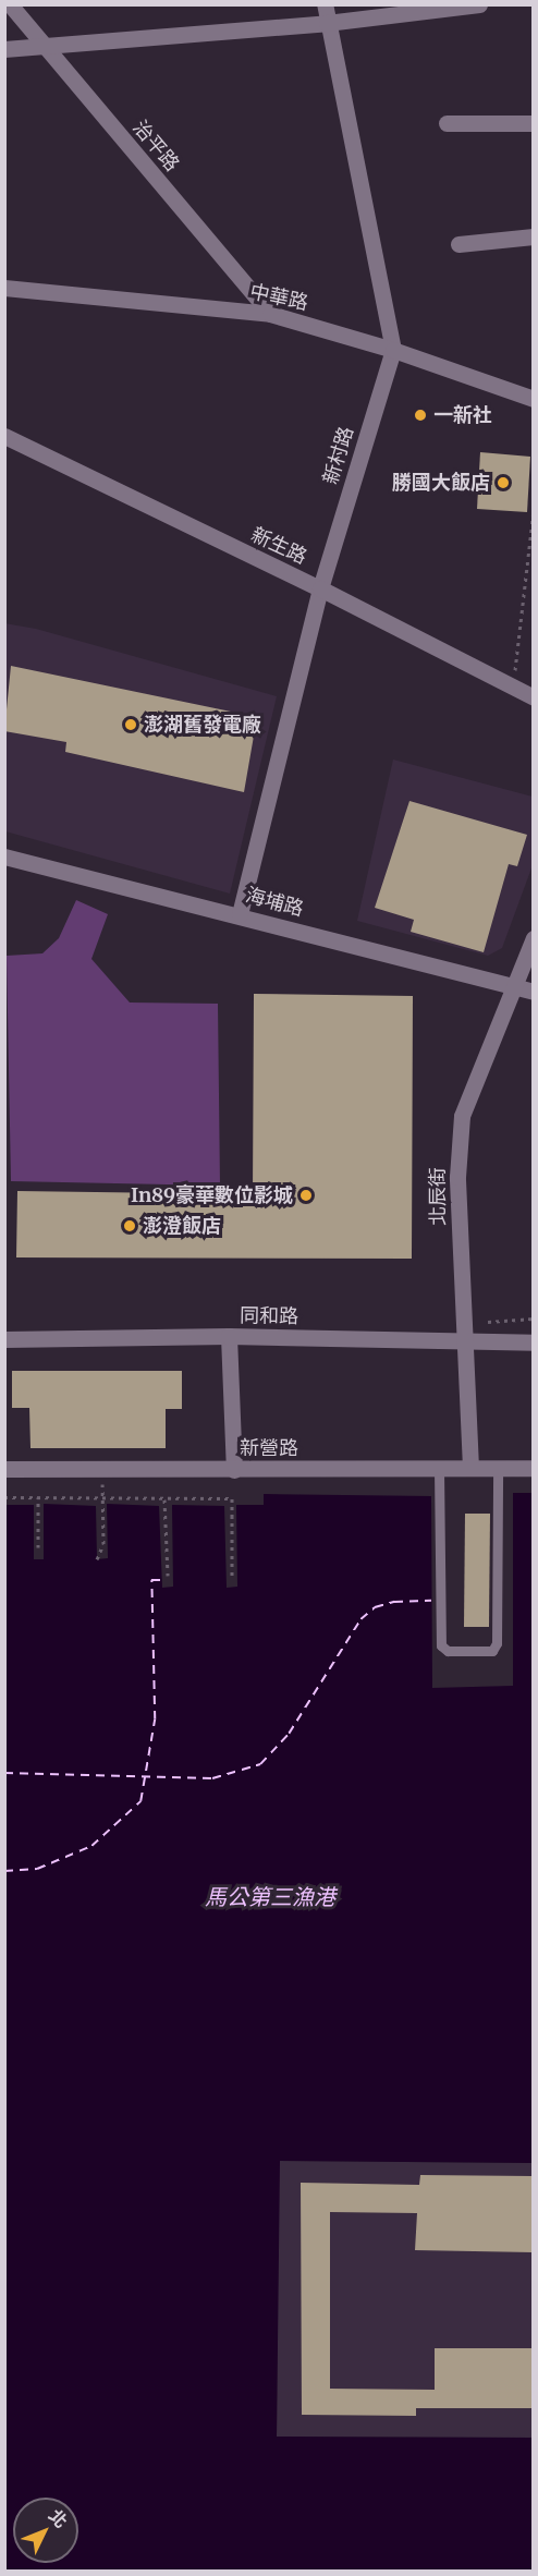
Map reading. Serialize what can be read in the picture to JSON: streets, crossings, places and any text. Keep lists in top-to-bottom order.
{
  "streets": {
    "street": [
      "治平路",
      "中華路",
      "新村路",
      "新生路",
      "海埔路",
      "北辰街",
      "同和路",
      "新營路"
    ]
  },
  "crossings": [
    ["治平路", "中華路"],
    ["中華路", "新村路"],
    ["新村路", "新生路"],
    ["新村路", "海埔路"],
    ["海埔路", "北辰街"],
    ["北辰街", "同和路"],
    ["北辰街", "新營路"]
  ],
  "water": ["馬公第三漁港"],
  "places": [
    "一新社",
    "勝國大飯店",
    "澎湖舊發電廠",
    "In89豪華數位影城",
    "澎澄飯店"
  ],
  "north": "top right"
}
